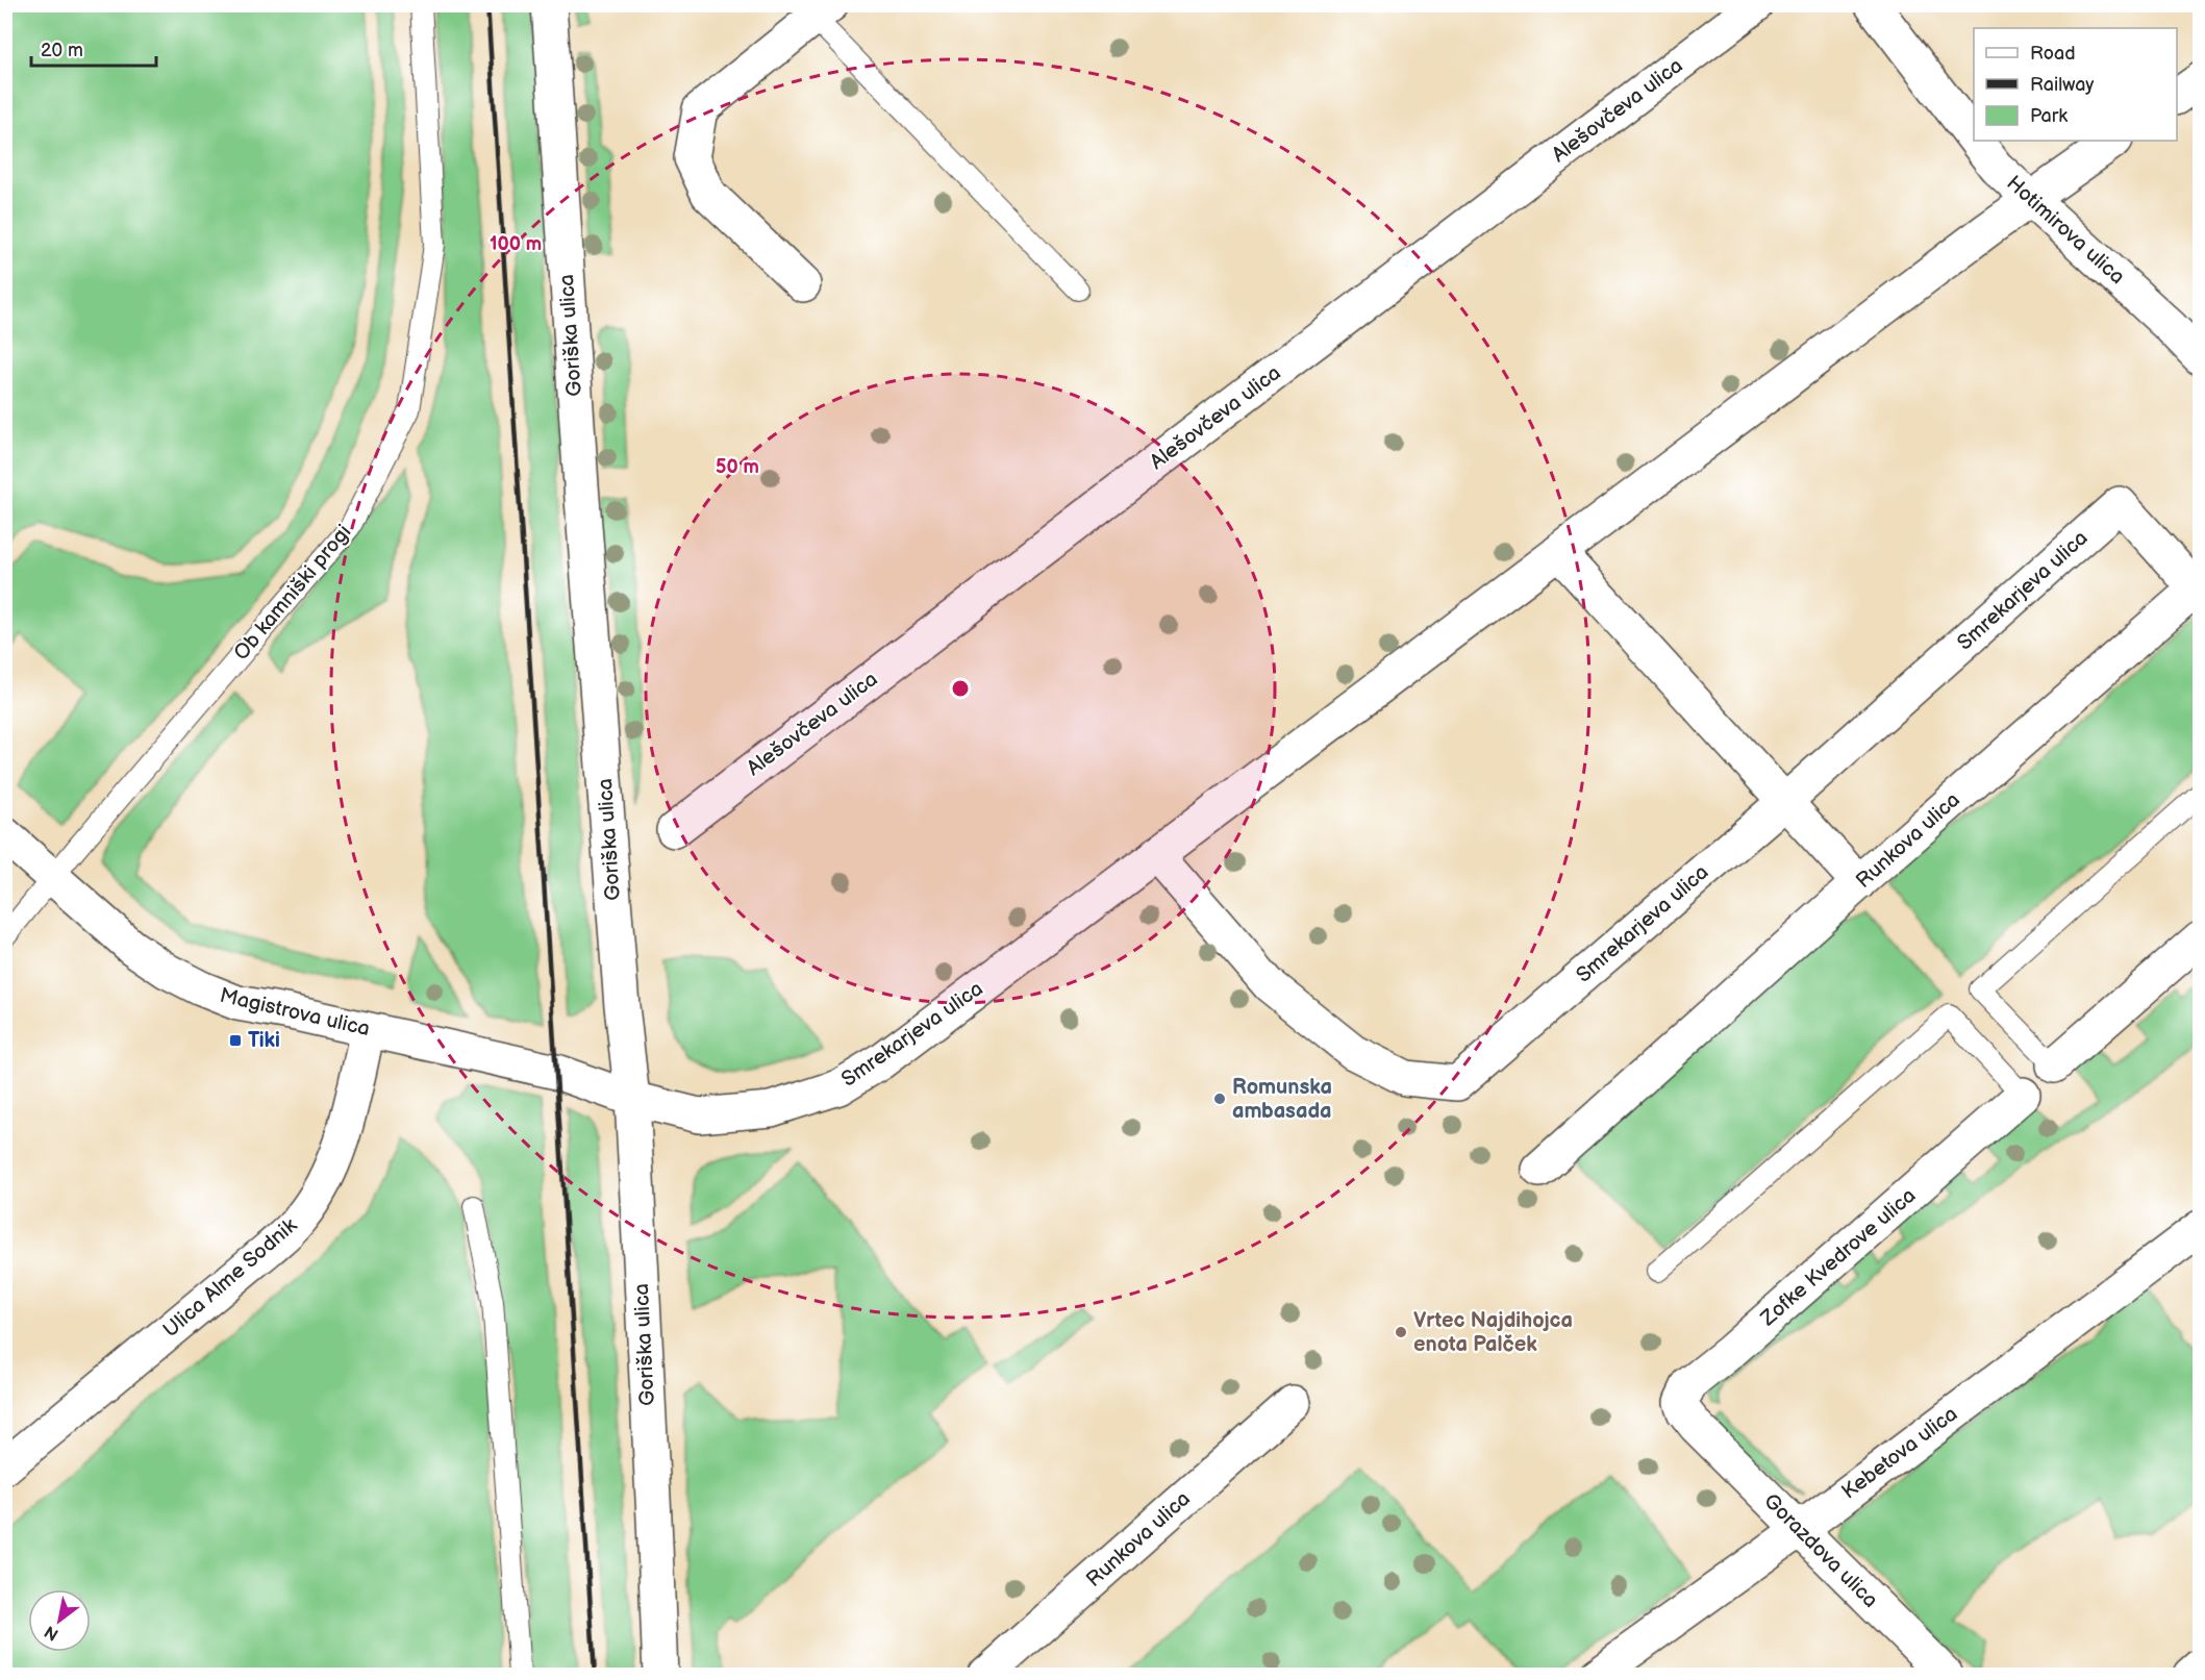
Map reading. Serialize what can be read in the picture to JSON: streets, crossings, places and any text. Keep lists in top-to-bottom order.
{
  "streets": {
    "street": [
      "Alešovčeva ulica",
      "Hotimirova ulica",
      "Goriška ulica",
      "Smrekarjeva ulica",
      "Runkova ulica",
      "Magistrova ulica",
      "Zofke Kvedrove ulica",
      "Ulica Alme Sodnik",
      "Kebetova ulica",
      "Gorazdova ulica"
    ],
    "lane": ["Ob kamniški progi"]
  },
  "crossings": [
    ["Hotimirova ulica", "Smrekarjeva ulica"],
    ["Goriška ulica", "Smrekarjeva ulica"],
    ["Goriška ulica", "Magistrova ulica"],
    ["Smrekarjeva ulica", "Runkova ulica"],
    ["Smrekarjeva ulica", "Magistrova ulica"],
    ["Ob kamniški progi", "Magistrova ulica"],
    ["Magistrova ulica", "Ulica Alme Sodnik"],
    ["Zofke Kvedrove ulica", "Gorazdova ulica"],
    ["Kebetova ulica", "Gorazdova ulica"]
  ],
  "places": {
    "transit": ["Tiki"],
    "other": ["Romunska ambasada", "Vrtec Najdihojca enota Palček"]
  },
  "legend": ["Road", "Railway", "Park"],
  "scale_bar": "20 m",
  "north": "bottom left",
  "rings": ["100 m", "50 m"]
}
